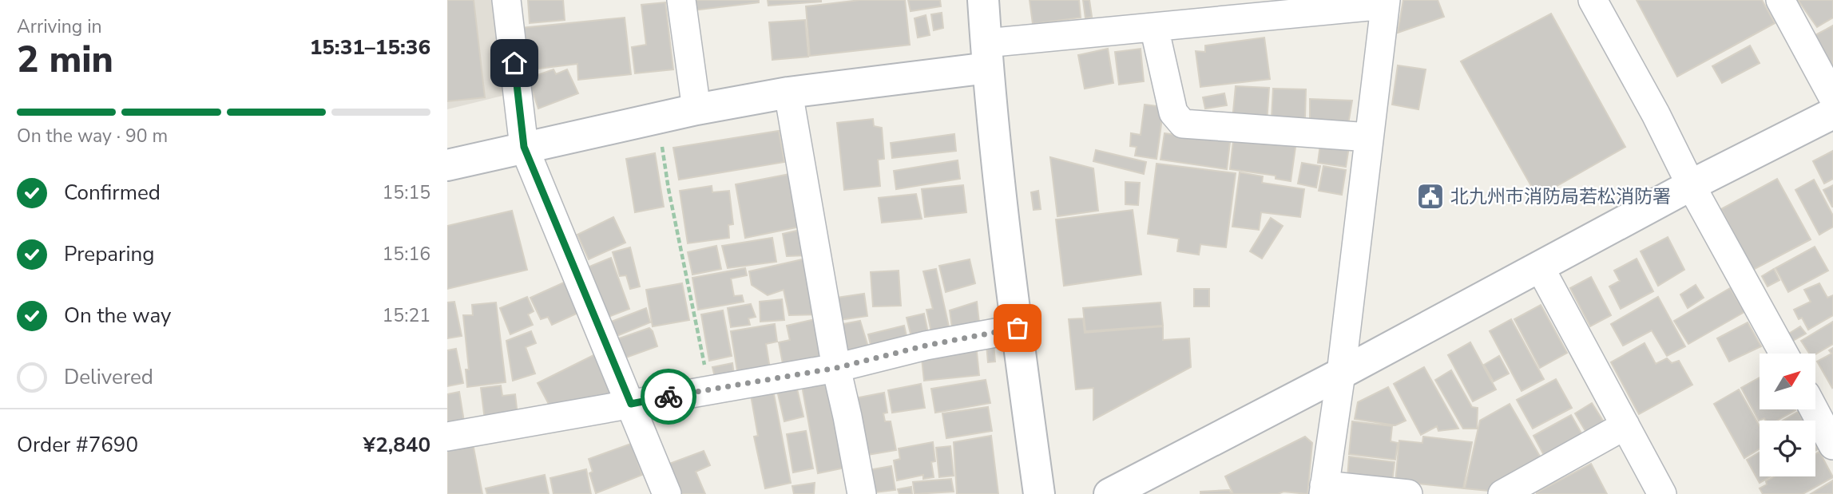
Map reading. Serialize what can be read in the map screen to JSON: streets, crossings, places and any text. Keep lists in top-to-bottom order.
{
  "places": {
    "public building": ["北九州市消防局若松消防署"]
  },
  "north": "top right",
  "page": {
    "heading": ["2 min", "Arriving in", "15:31–15:36"],
    "panel": ["Order #7690", "¥2,840"],
    "bar": "On the way · 90 m",
    "list": [
      ["Confirmed", "15:15"],
      ["Preparing", "15:16"],
      ["On the way", "15:21"],
      "Delivered"
    ]
  }
}
